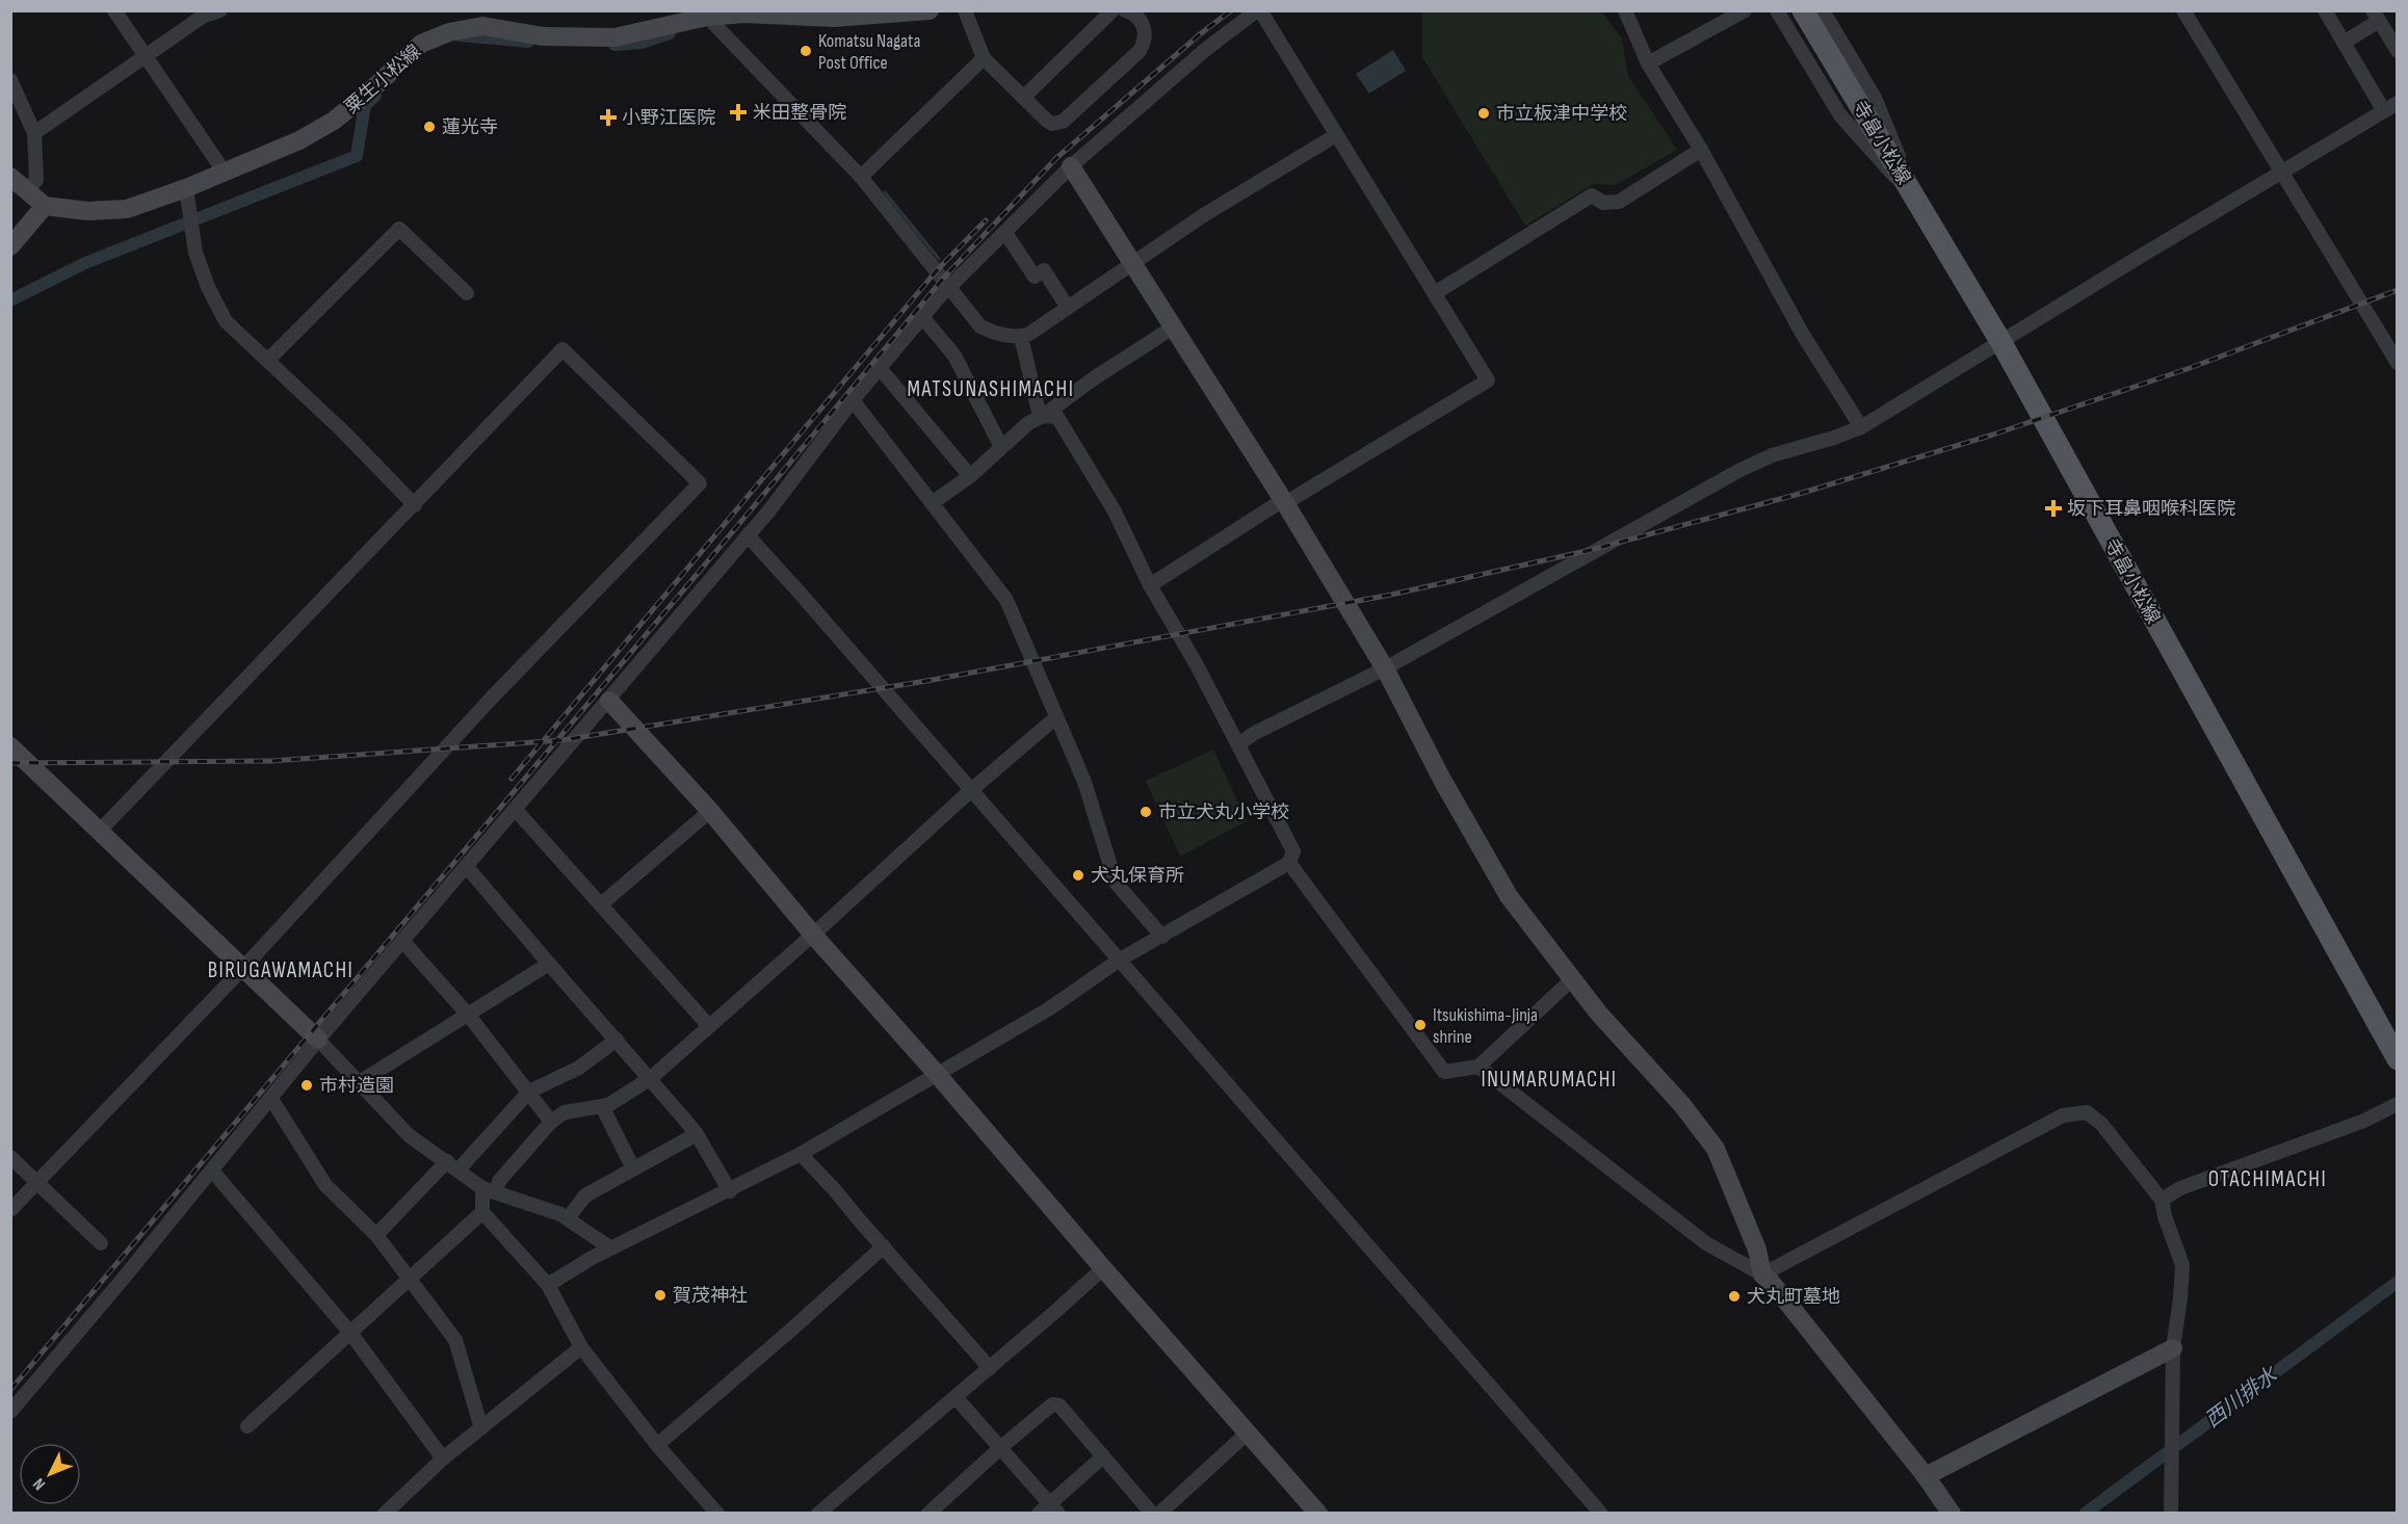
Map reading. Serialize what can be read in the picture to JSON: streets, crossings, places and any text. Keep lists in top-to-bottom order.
{
  "streets": {
    "main road": ["寺畠小松線"],
    "street": ["粟生小松線"]
  },
  "districts": [
    "MATSUNASHIMACHI",
    "BIRUGAWAMACHI",
    "INUMARUMACHI",
    "OTACHIMACHI"
  ],
  "water": ["西川排水"],
  "places": {
    "other": [
      "Komatsu Nagata Post Office",
      "市立板津中学校",
      "蓮光寺",
      "市立犬丸小学校",
      "犬丸保育所",
      "Itsukishima-Jinja shrine",
      "市村造園",
      "賀茂神社",
      "犬丸町墓地"
    ],
    "health": ["米田整骨院", "小野江医院", "坂下耳鼻咽喉科医院"]
  },
  "north": "bottom left"
}
